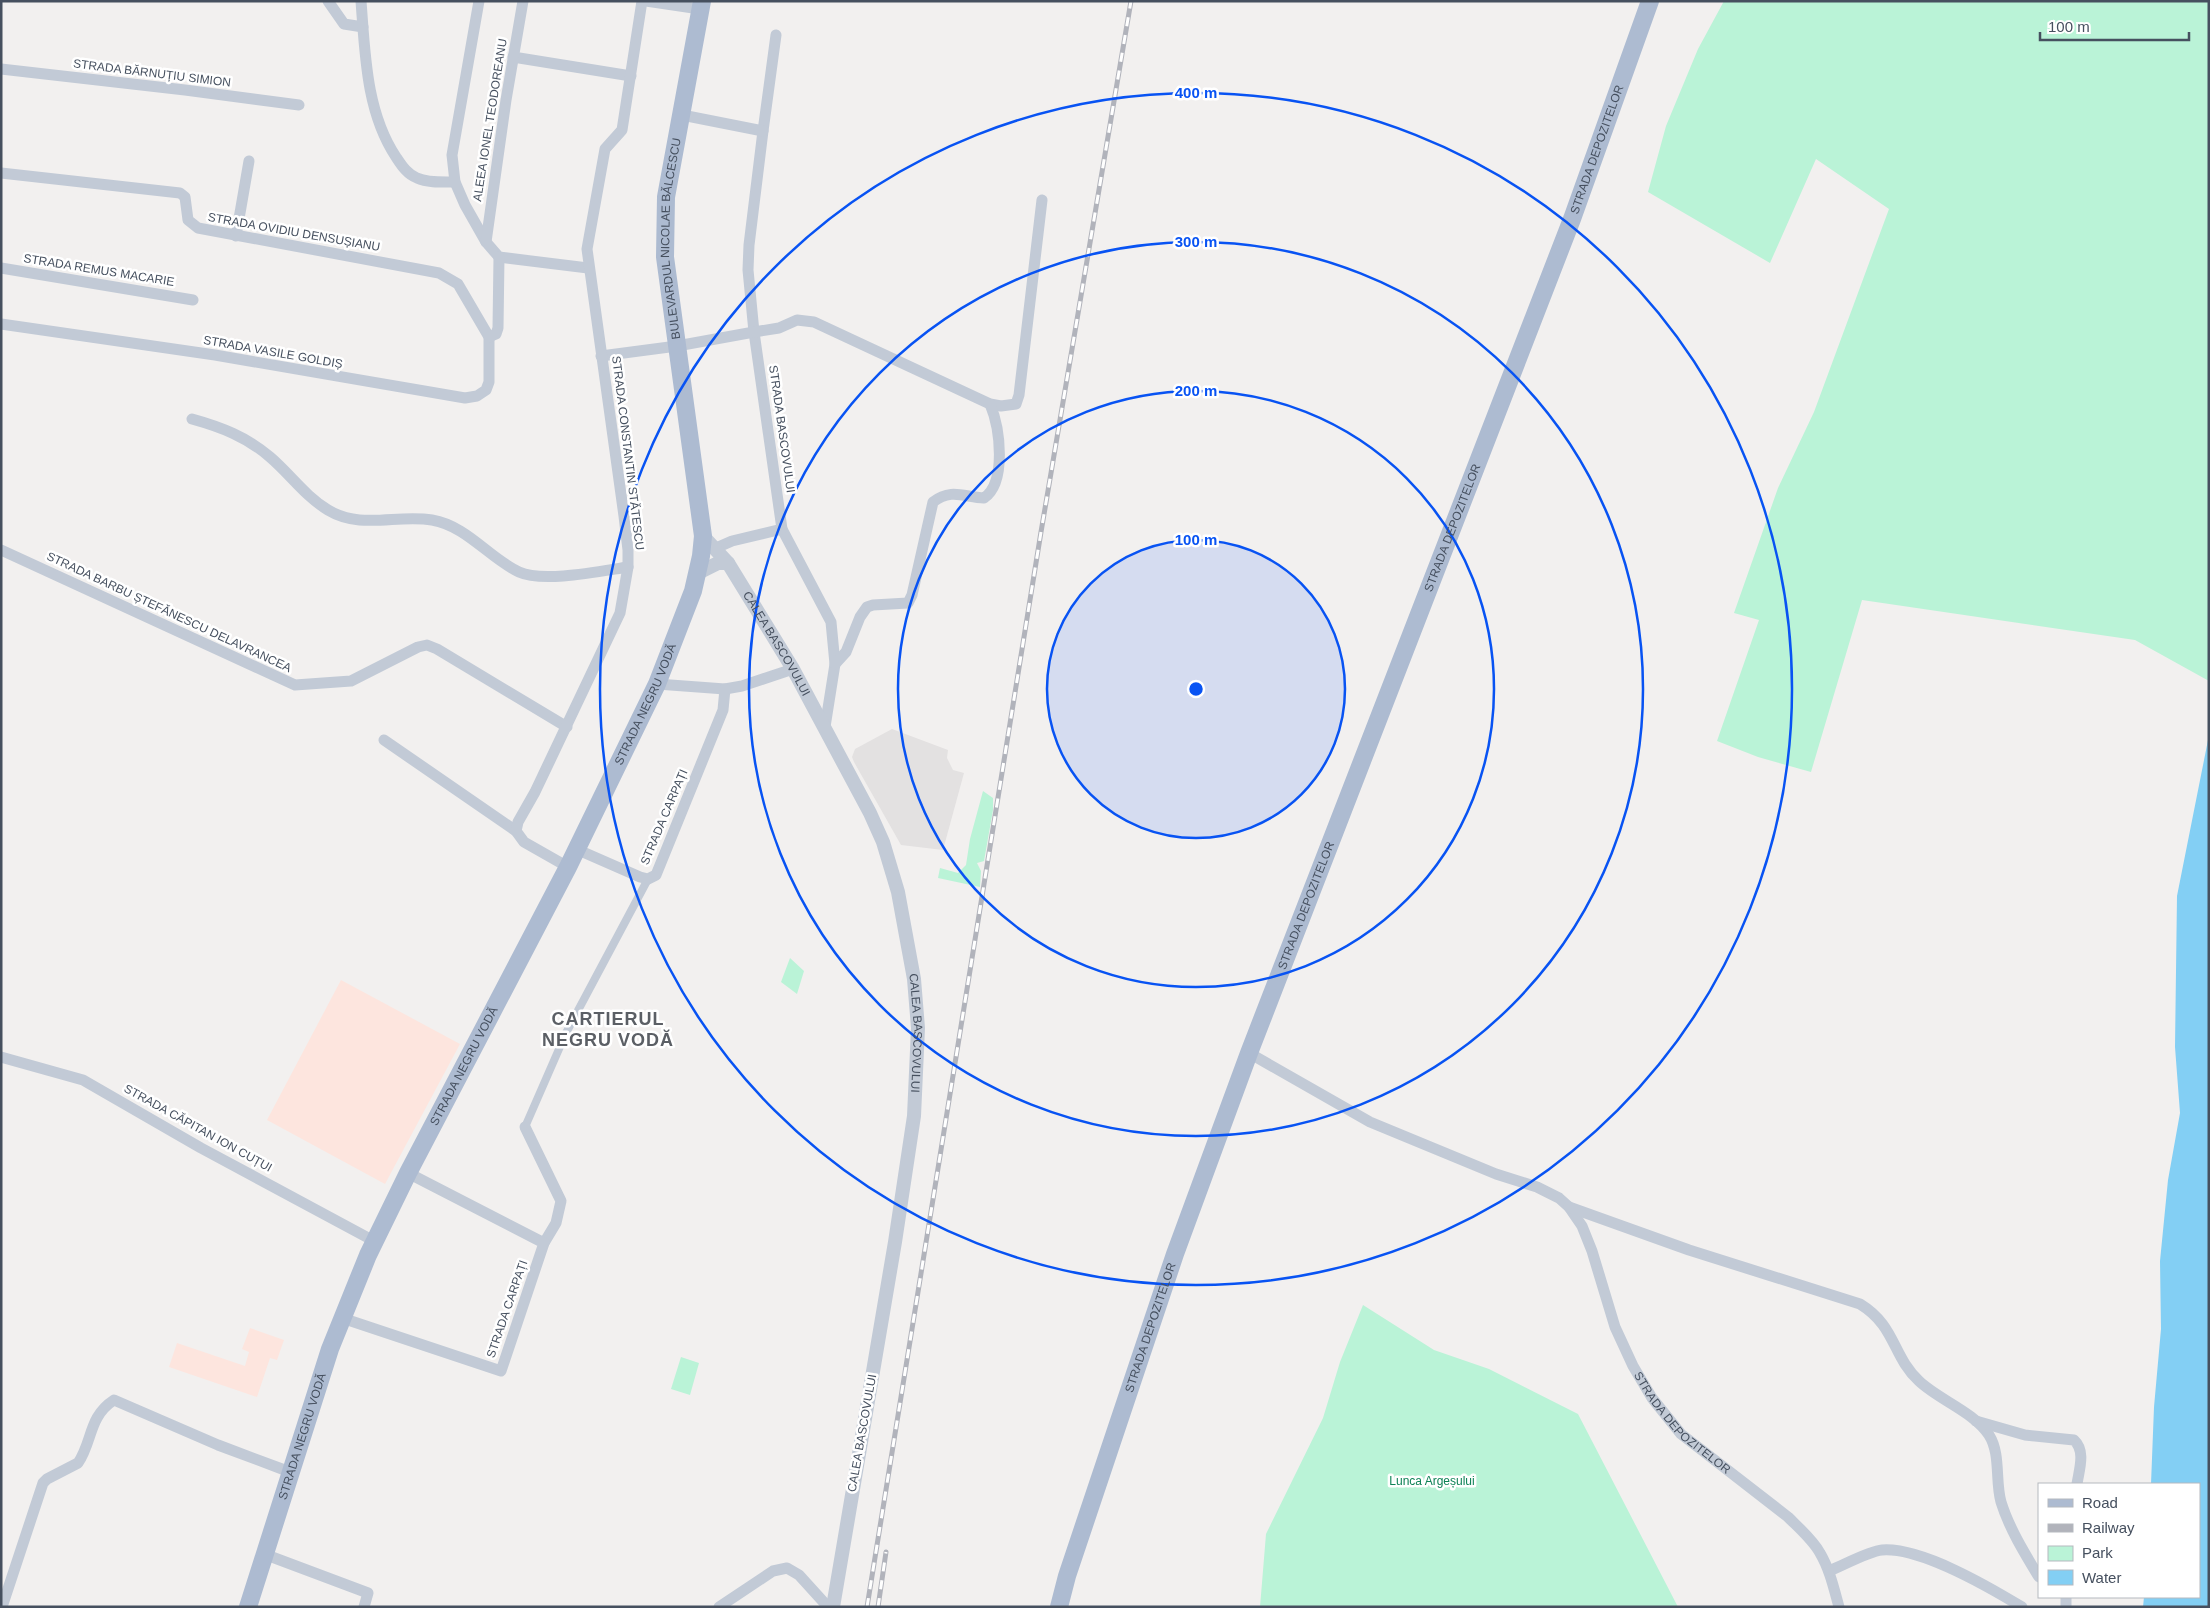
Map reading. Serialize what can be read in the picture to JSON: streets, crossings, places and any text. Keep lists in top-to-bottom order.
{
  "streets": {
    "main road": ["STRADA DEPOZITELOR", "BULEVARDUL NICOLAE BĂLCESCU", "STRADA NEGRU VODĂ"],
    "street": [
      "STRADA BĂRNUȚIU SIMION",
      "ALEEA IONEL TEODOREANU",
      "STRADA OVIDIU DENSUȘIANU",
      "STRADA REMUS MACARIE",
      "STRADA VASILE GOLDIȘ",
      "STRADA BASCOVULUI",
      "STRADA CONSTANTIN STĂTESCU",
      "STRADA BARBU ȘTEFĂNESCU DELAVRANCEA",
      "CALEA BASCOVULUI",
      "STRADA CARPAȚI",
      "STRADA CĂPITAN ION CUȚUI"
    ]
  },
  "crossings": [
    ["STRADA OVIDIU DENSUȘIANU", "STRADA VASILE GOLDIȘ"],
    ["BULEVARDUL NICOLAE BĂLCESCU", "CALEA BASCOVULUI"],
    ["BULEVARDUL NICOLAE BĂLCESCU", "STRADA NEGRU VODĂ"],
    ["STRADA BASCOVULUI", "CALEA BASCOVULUI"],
    ["STRADA CONSTANTIN STĂTESCU", "STRADA BARBU ȘTEFĂNESCU DELAVRANCEA"],
    ["CALEA BASCOVULUI", "STRADA NEGRU VODĂ"],
    ["STRADA NEGRU VODĂ", "STRADA CARPAȚI"],
    ["STRADA NEGRU VODĂ", "STRADA CĂPITAN ION CUȚUI"]
  ],
  "districts": ["CARTIERUL NEGRU VODĂ"],
  "parks": ["Lunca Argeșului"],
  "legend": [
    "Road",
    "Railway",
    "Park",
    "Water"
  ],
  "scale_bar": "100 m",
  "rings": [
    "400 m",
    "300 m",
    "200 m",
    "100 m"
  ]
}
